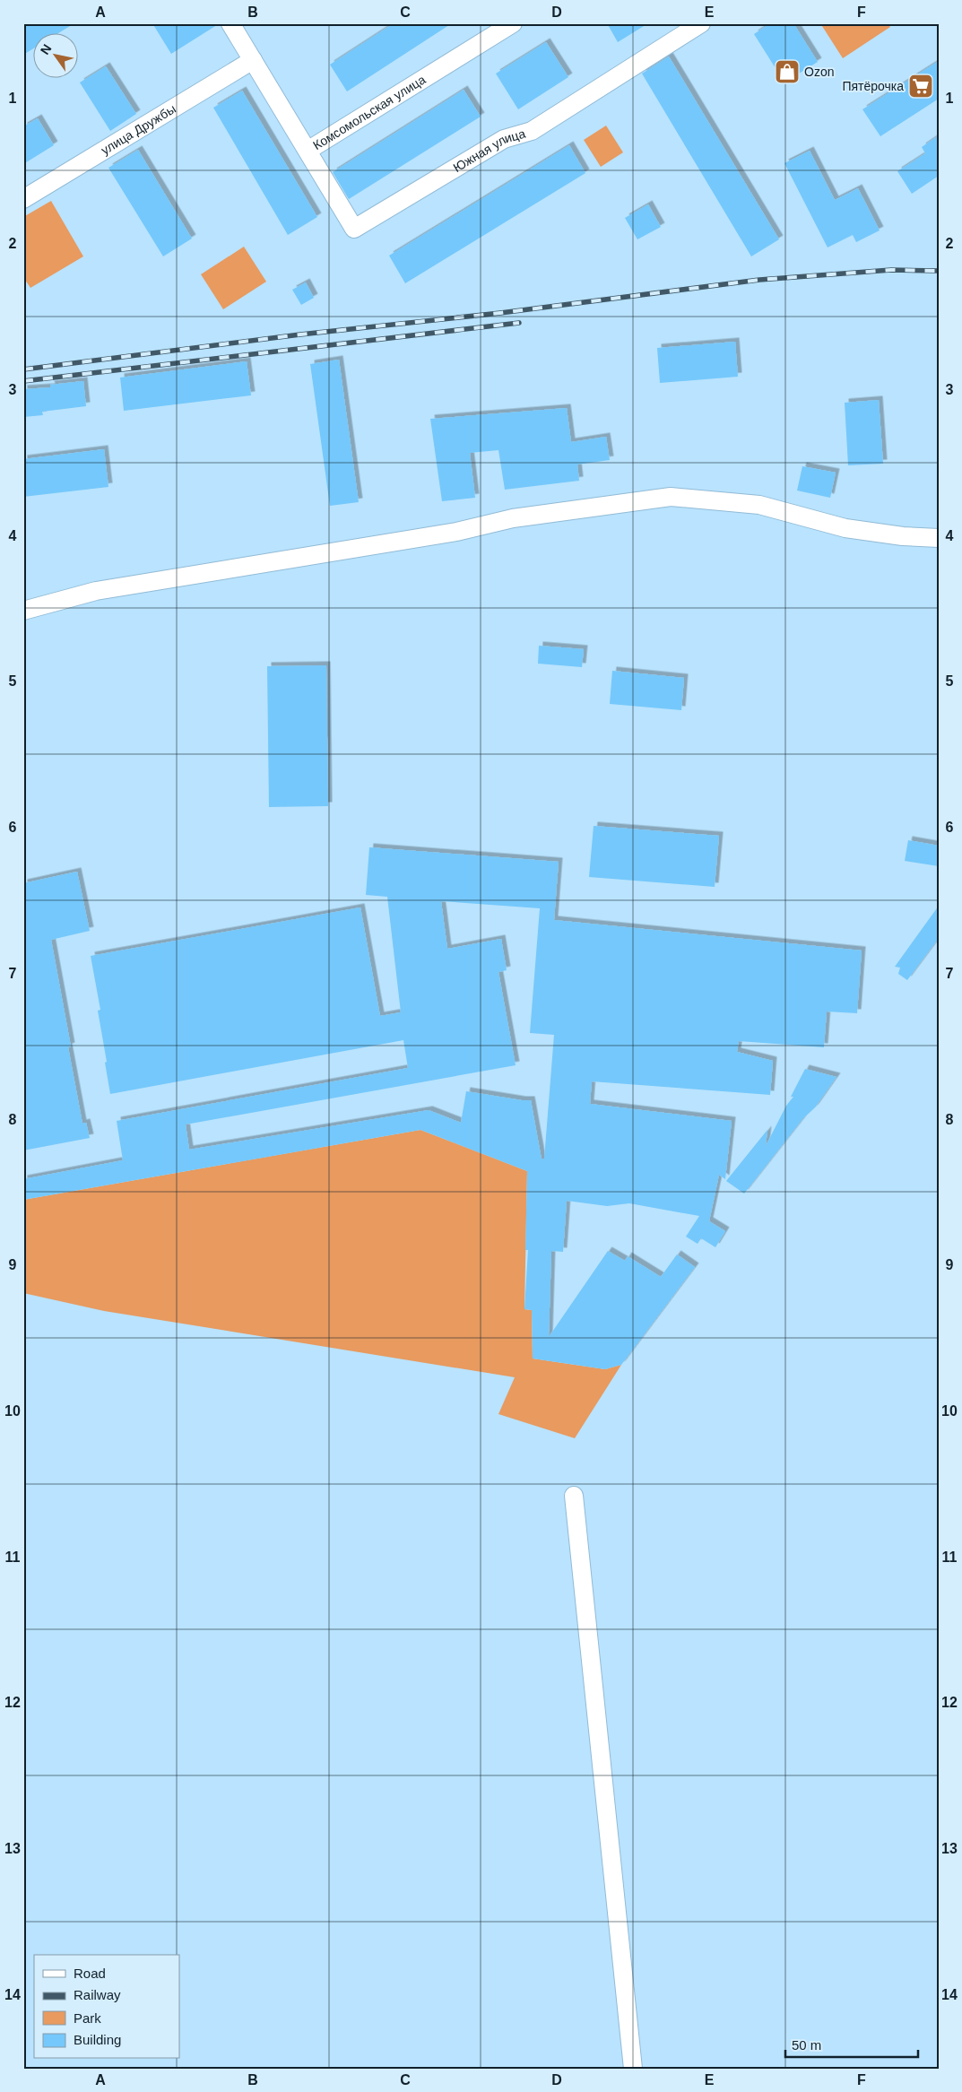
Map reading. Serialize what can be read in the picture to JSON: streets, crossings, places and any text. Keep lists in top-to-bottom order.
{
  "streets": {
    "street": ["Комсомольская улица", "улица Дружбы", "Южная улица"]
  },
  "crossings": [
    ["Комсомольская улица", "улица Дружбы"],
    ["Комсомольская улица", "Южная улица"]
  ],
  "places": {
    "shop": ["Ozon"],
    "supermarket": ["Пятёрочка"]
  },
  "legend": [
    "Road",
    "Railway",
    "Park",
    "Building"
  ],
  "scale_bar": "50 m",
  "north": "top left",
  "grid": {
    "columns": [
      "A",
      "B",
      "C",
      "D",
      "E",
      "F"
    ],
    "rows": [
      "1",
      "2",
      "3",
      "4",
      "5",
      "6",
      "7",
      "8",
      "9",
      "10",
      "11",
      "12",
      "13",
      "14"
    ]
  }
}
